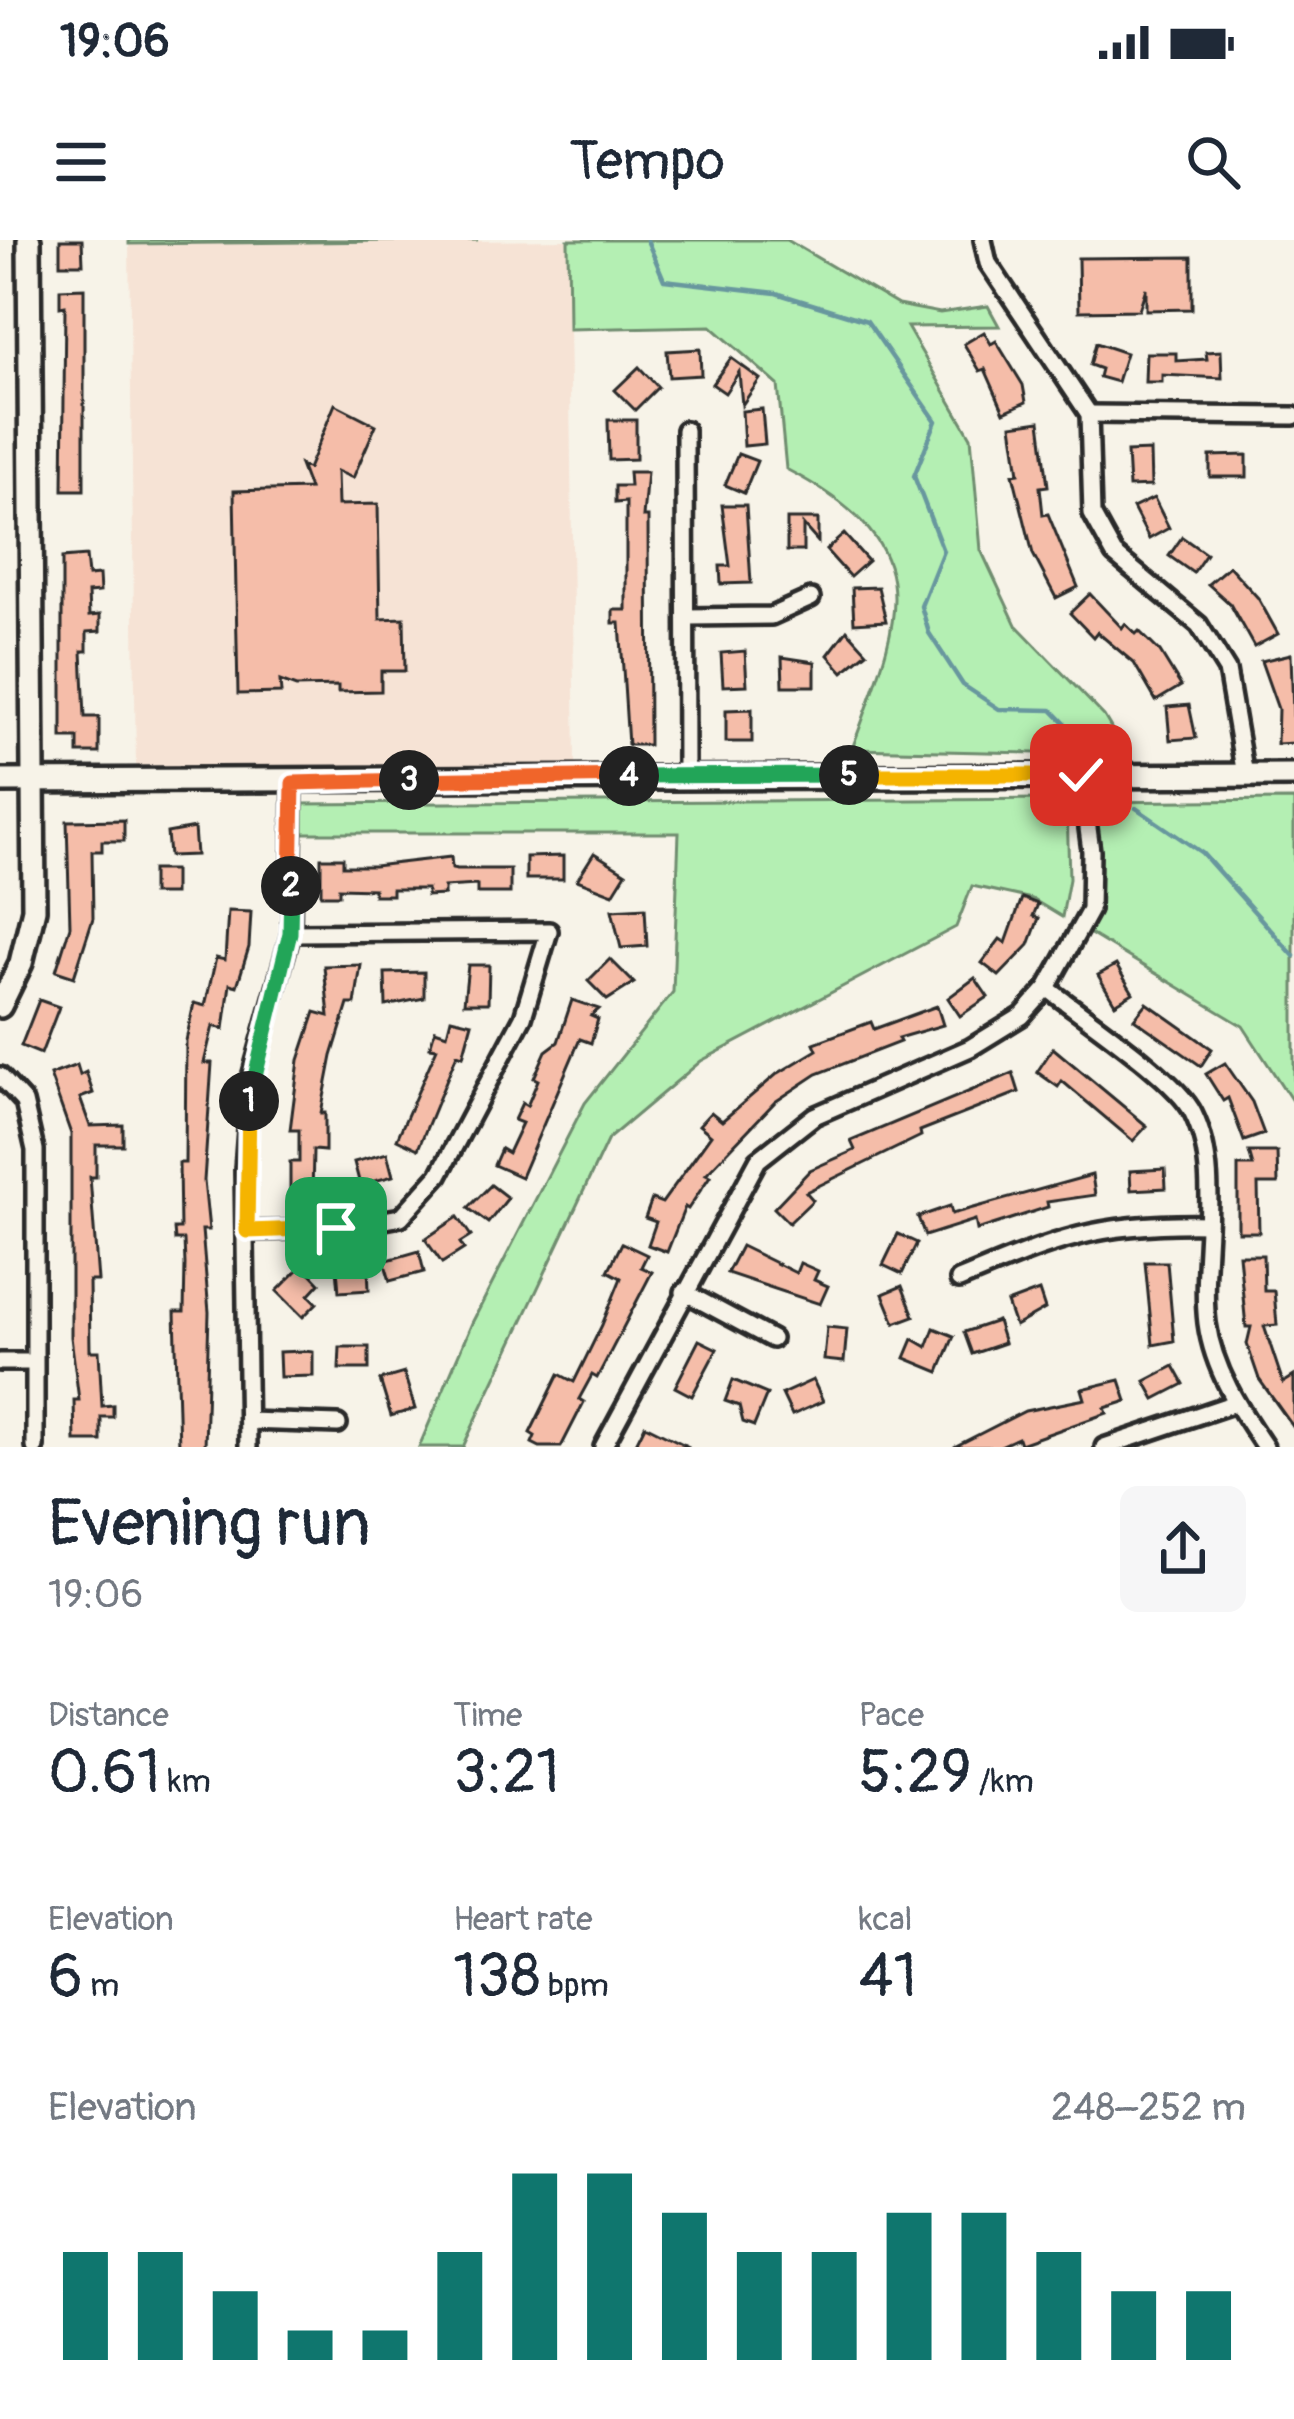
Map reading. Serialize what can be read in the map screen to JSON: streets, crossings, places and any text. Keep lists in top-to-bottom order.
{
  "page": {
    "status": "19:06",
    "header": "Tempo",
    "pins": [
      "5",
      "4",
      "3",
      "2",
      "1"
    ],
    "heading": ["Evening run", "19:06"],
    "stats": [
      ["Distance", "0.61 km"],
      ["Time", "3:21"],
      ["Pace", "5:29 /km"],
      ["Elevation", "6 m"],
      ["Heart rate", "138 bpm"],
      ["kcal", "41"]
    ],
    "chart": ["Elevation", "248–252 m"]
  }
}
